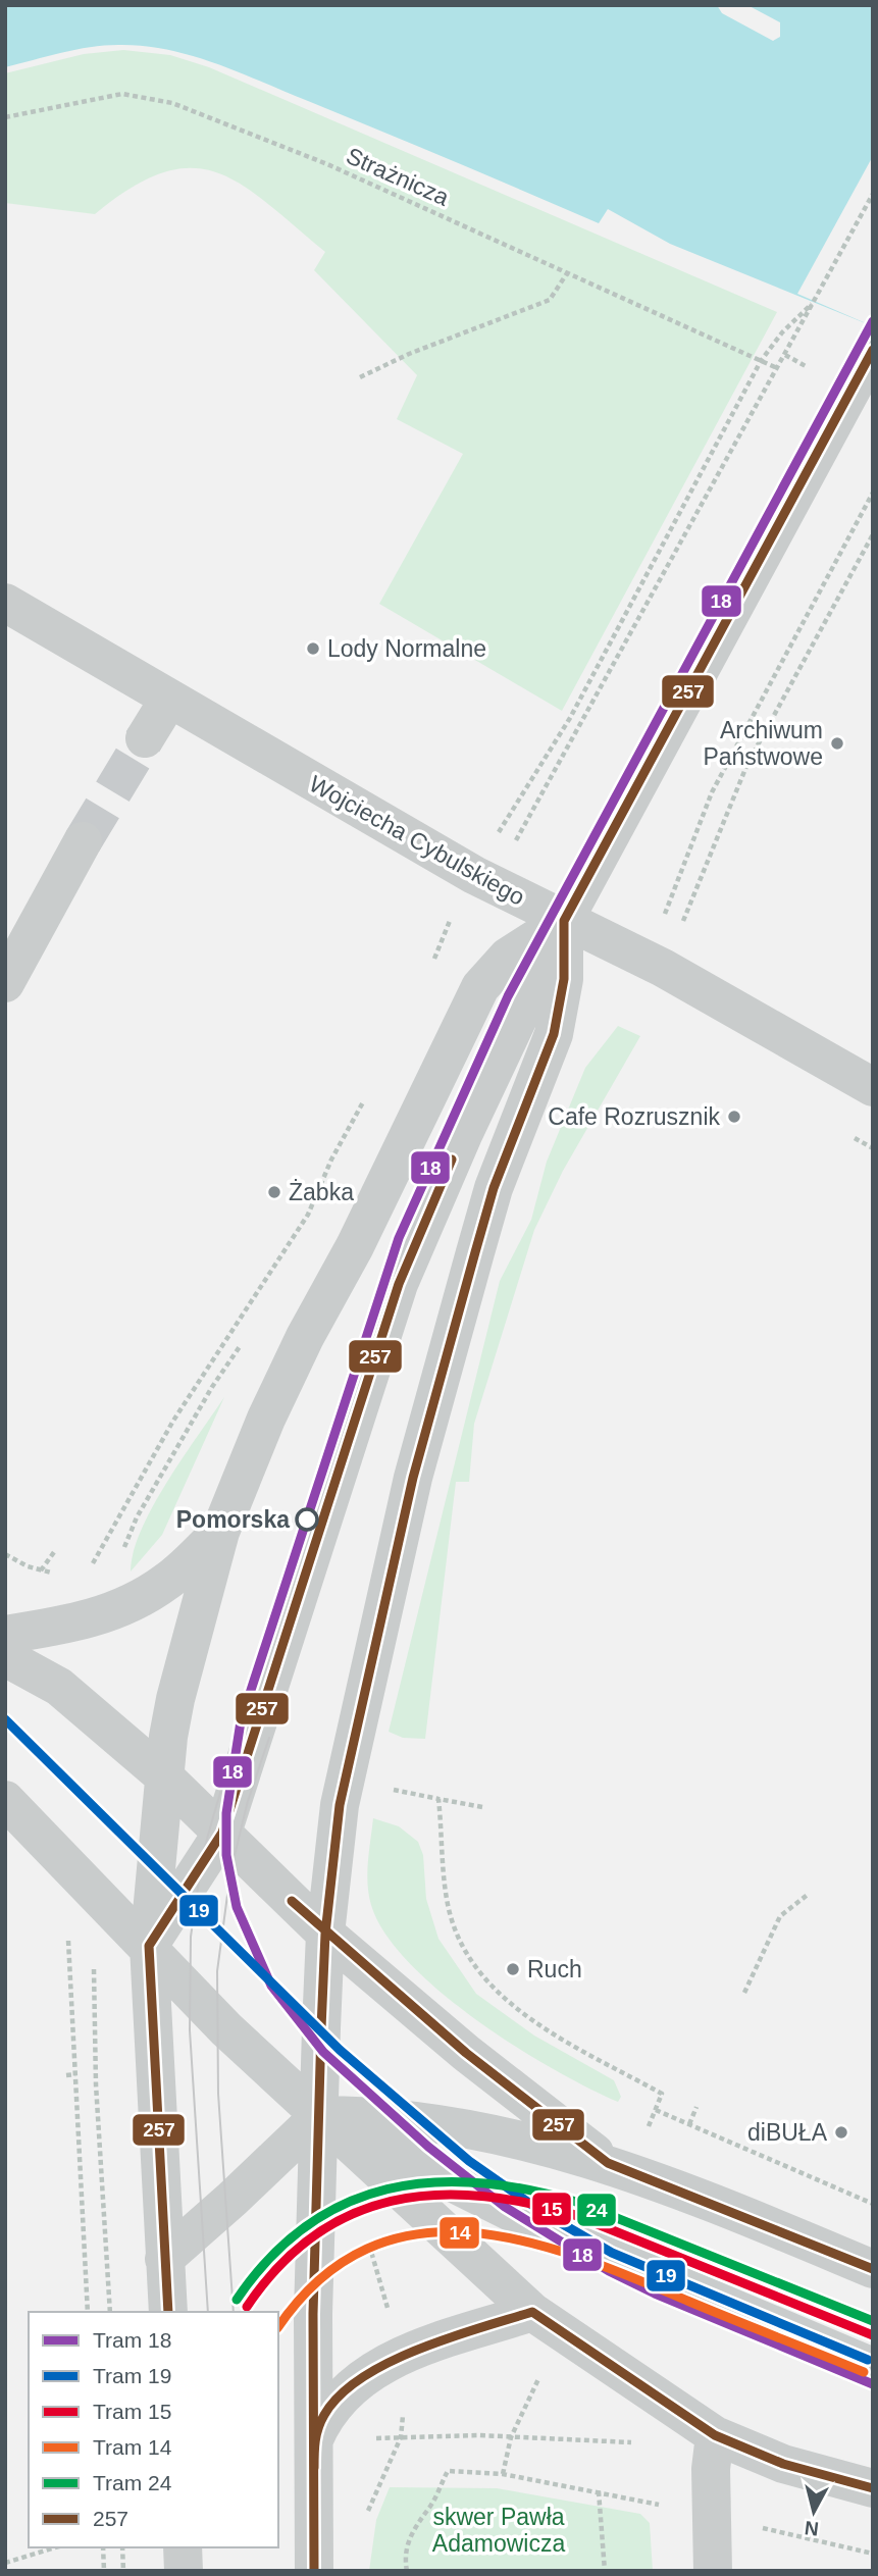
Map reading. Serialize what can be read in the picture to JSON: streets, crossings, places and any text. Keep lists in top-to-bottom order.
{
  "streets": {
    "street": ["Wojciecha Cybulskiego"],
    "path": ["Strażnicza"]
  },
  "parks": ["skwer Pawła Adamowicza"],
  "places": [
    "Lody Normalne",
    "Archiwum Państwowe",
    "Cafe Rozrusznik",
    "Żabka",
    "Pomorska",
    "Ruch",
    "diBUŁA"
  ],
  "lines": [
    "tram line 18",
    "transit line 257",
    "tram line 19",
    "tram line 24",
    "tram line 15",
    "tram line 14"
  ],
  "legend": [
    "Tram 18",
    "Tram 19",
    "Tram 15",
    "Tram 14",
    "Tram 24",
    "257"
  ],
  "north": "bottom"
}
